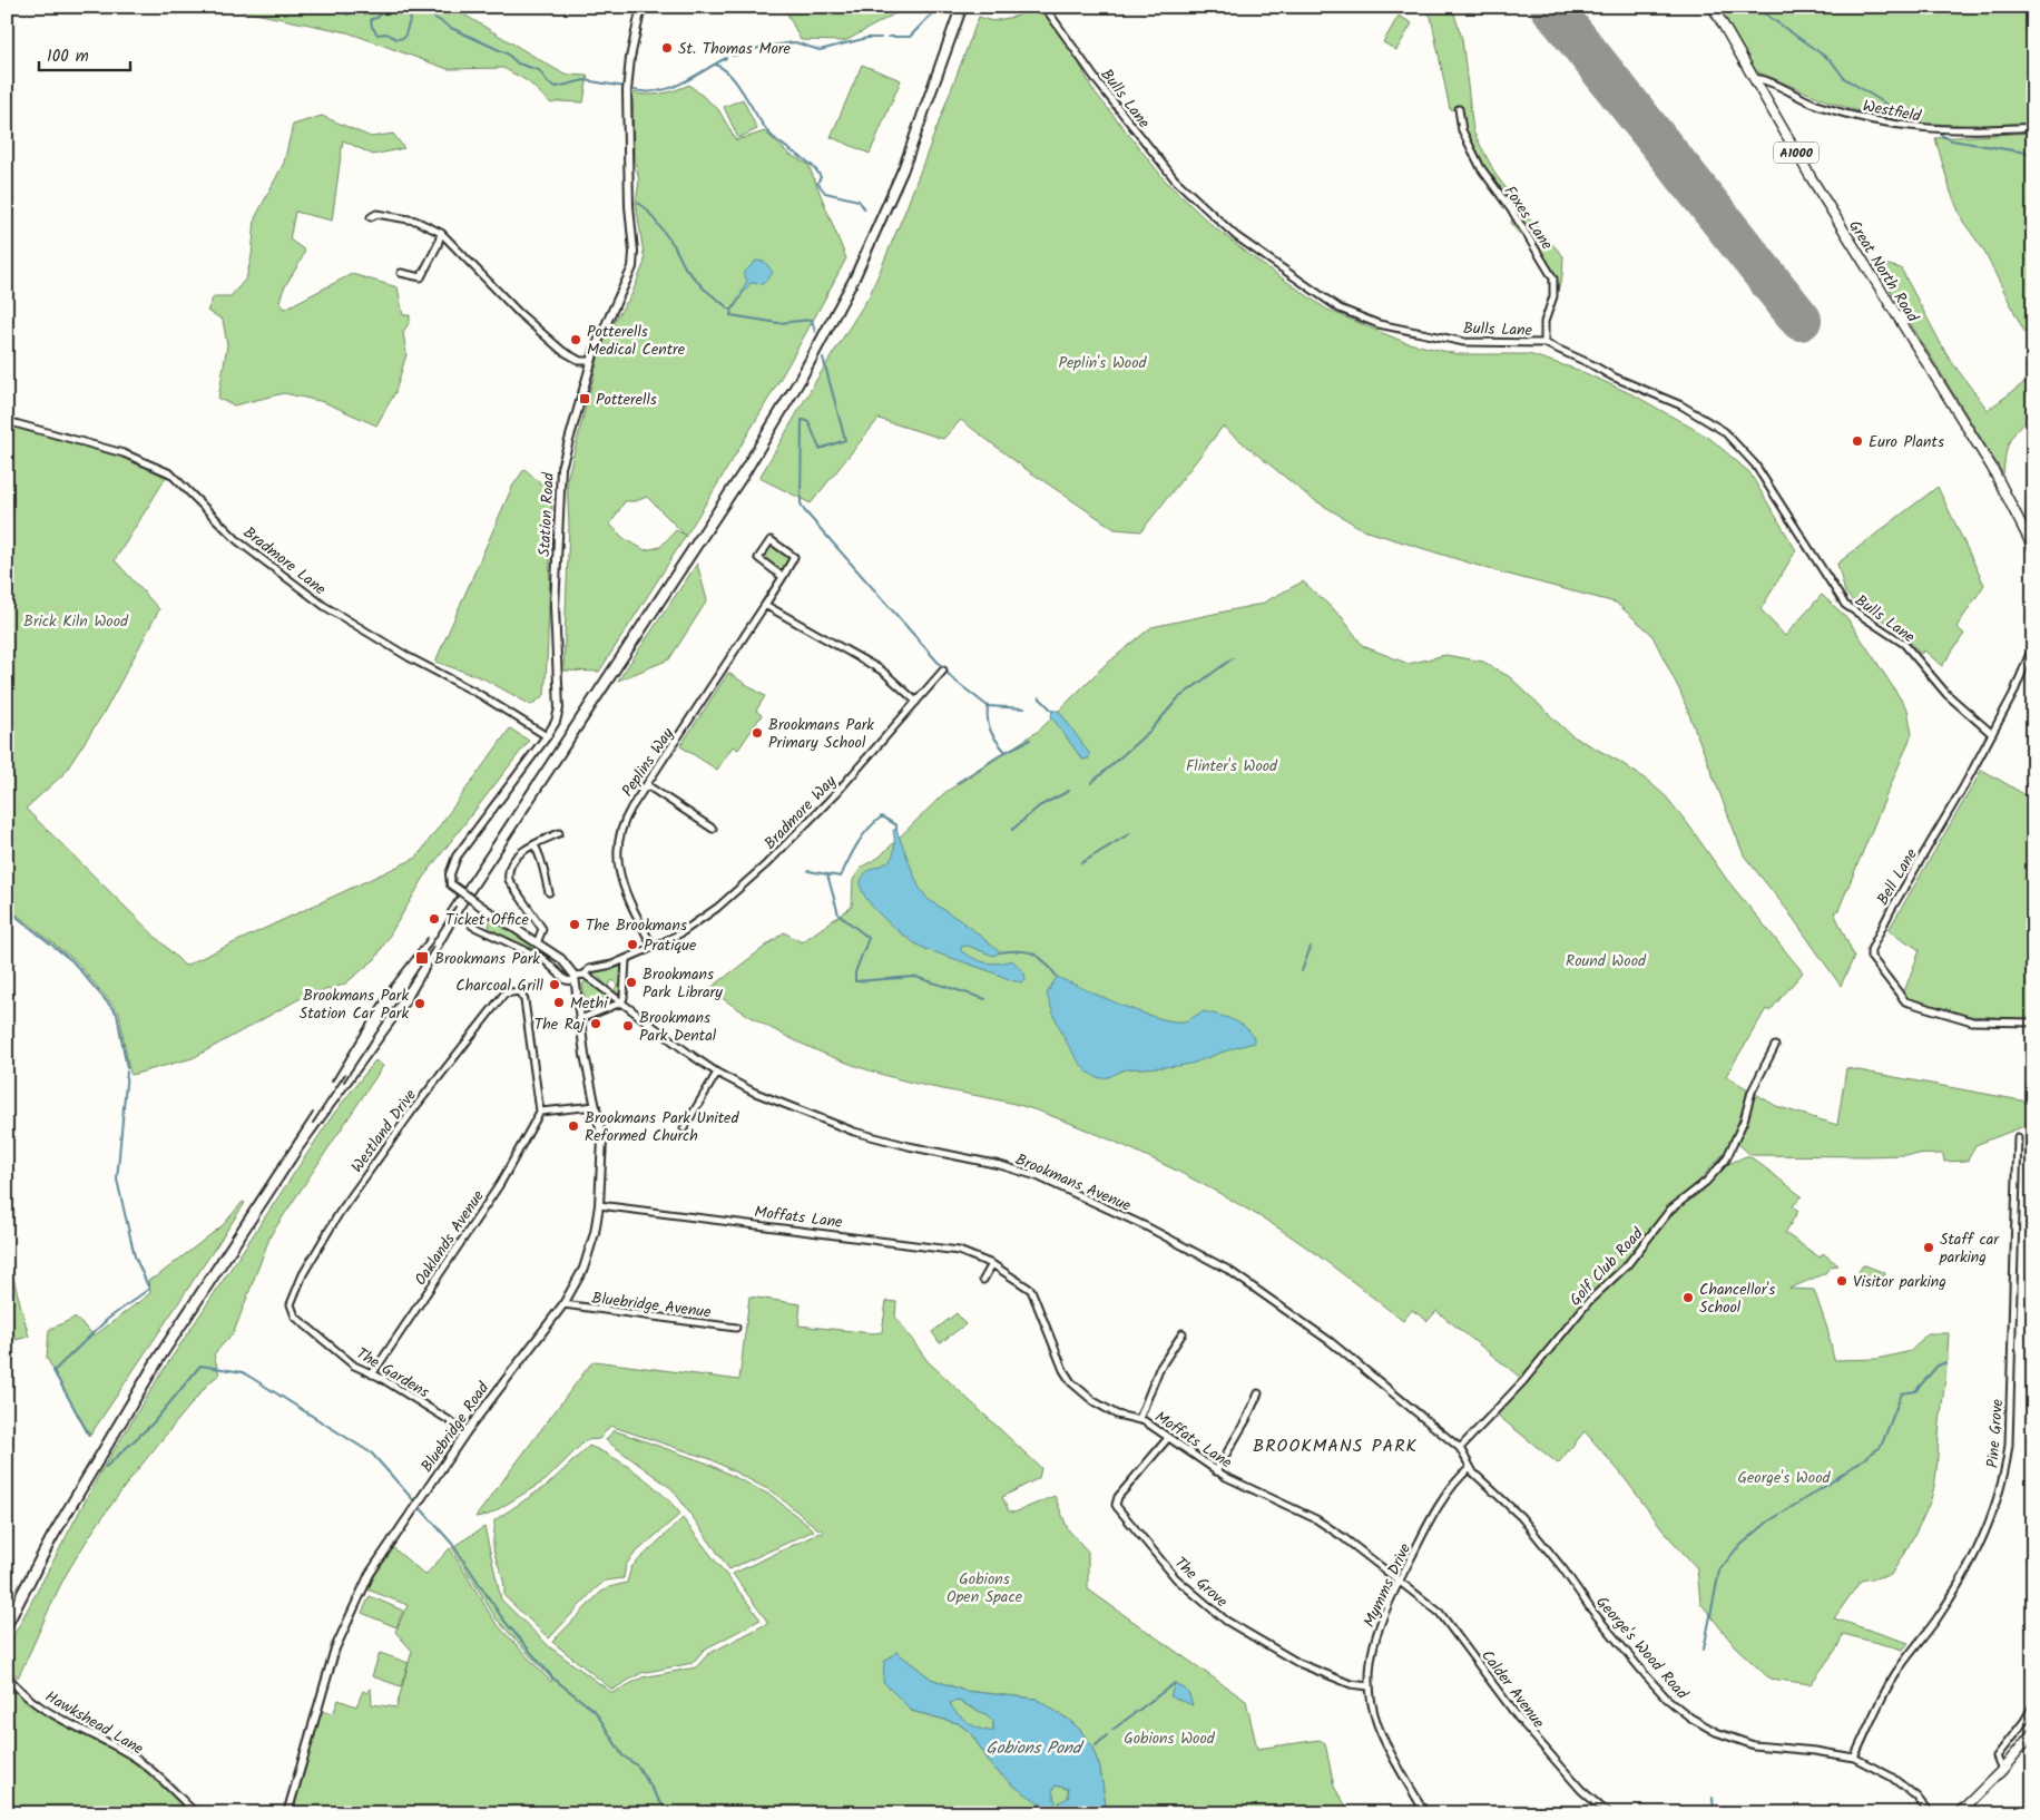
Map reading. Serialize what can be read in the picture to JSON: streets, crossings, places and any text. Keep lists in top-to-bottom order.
{
  "streets": {
    "main road": ["A1000", "Great North Road"],
    "street": [
      "Bulls Lane",
      "Westfield",
      "Foxes Lane",
      "Station Road",
      "Bradmore Lane",
      "Peplins Way",
      "Bradmore Way",
      "Bell Lane",
      "Westland Drive",
      "Brookmans Avenue",
      "Moffats Lane",
      "Oaklands Avenue",
      "Golf Club Road",
      "Bluebridge Avenue",
      "The Gardens",
      "Bluebridge Road",
      "Pine Grove",
      "The Grove",
      "Mymms Drive",
      "George's Wood Road",
      "Calder Avenue",
      "Hawkshead Lane"
    ]
  },
  "crossings": [
    ["Bulls Lane", "Foxes Lane"],
    ["Bulls Lane", "Bell Lane"],
    ["Westfield", "Great North Road"],
    ["Station Road", "Bradmore Lane"],
    ["Station Road", "Bradmore Way"],
    ["Station Road", "Bluebridge Road"],
    ["Peplins Way", "Bradmore Way"],
    ["Bradmore Way", "Brookmans Avenue"],
    ["Bradmore Way", "Bluebridge Road"],
    ["Westland Drive", "Oaklands Avenue"],
    ["Westland Drive", "The Gardens"],
    ["Brookmans Avenue", "Golf Club Road"],
    ["Brookmans Avenue", "Mymms Drive"],
    ["Brookmans Avenue", "George's Wood Road"],
    ["Moffats Lane", "Bluebridge Road"],
    ["Moffats Lane", "The Grove"],
    ["Moffats Lane", "Mymms Drive"],
    ["Moffats Lane", "Calder Avenue"],
    ["Oaklands Avenue", "The Gardens"],
    ["Bluebridge Avenue", "Bluebridge Road"],
    ["The Gardens", "Bluebridge Road"],
    ["Pine Grove", "George's Wood Road"],
    ["The Grove", "Mymms Drive"],
    ["Mymms Drive", "George's Wood Road"],
    ["Mymms Drive", "Calder Avenue"]
  ],
  "districts": ["BROOKMANS PARK"],
  "water": ["Gobions Pond"],
  "parks": [
    "Peplin's Wood",
    "Brick Kiln Wood",
    "Flinter's Wood",
    "Round Wood",
    "George's Wood",
    "Gobions Open Space",
    "Gobions Wood"
  ],
  "places": {
    "other": [
      "St. Thomas More",
      "Potterells Medical Centre",
      "Euro Plants",
      "Brookmans Park Primary School",
      "Ticket Office",
      "The Brookmans",
      "Pratique",
      "Brookmans Park Library",
      "Charcoal Grill",
      "Methi",
      "Brookmans Park Station Car Park",
      "The Raj",
      "Brookmans Park Dental",
      "Brookmans Park United Reformed Church",
      "Staff car parking",
      "Visitor parking",
      "Chancellor's School"
    ],
    "transit": ["Potterells", "Brookmans Park"]
  },
  "scale_bar": "100 m"
}
